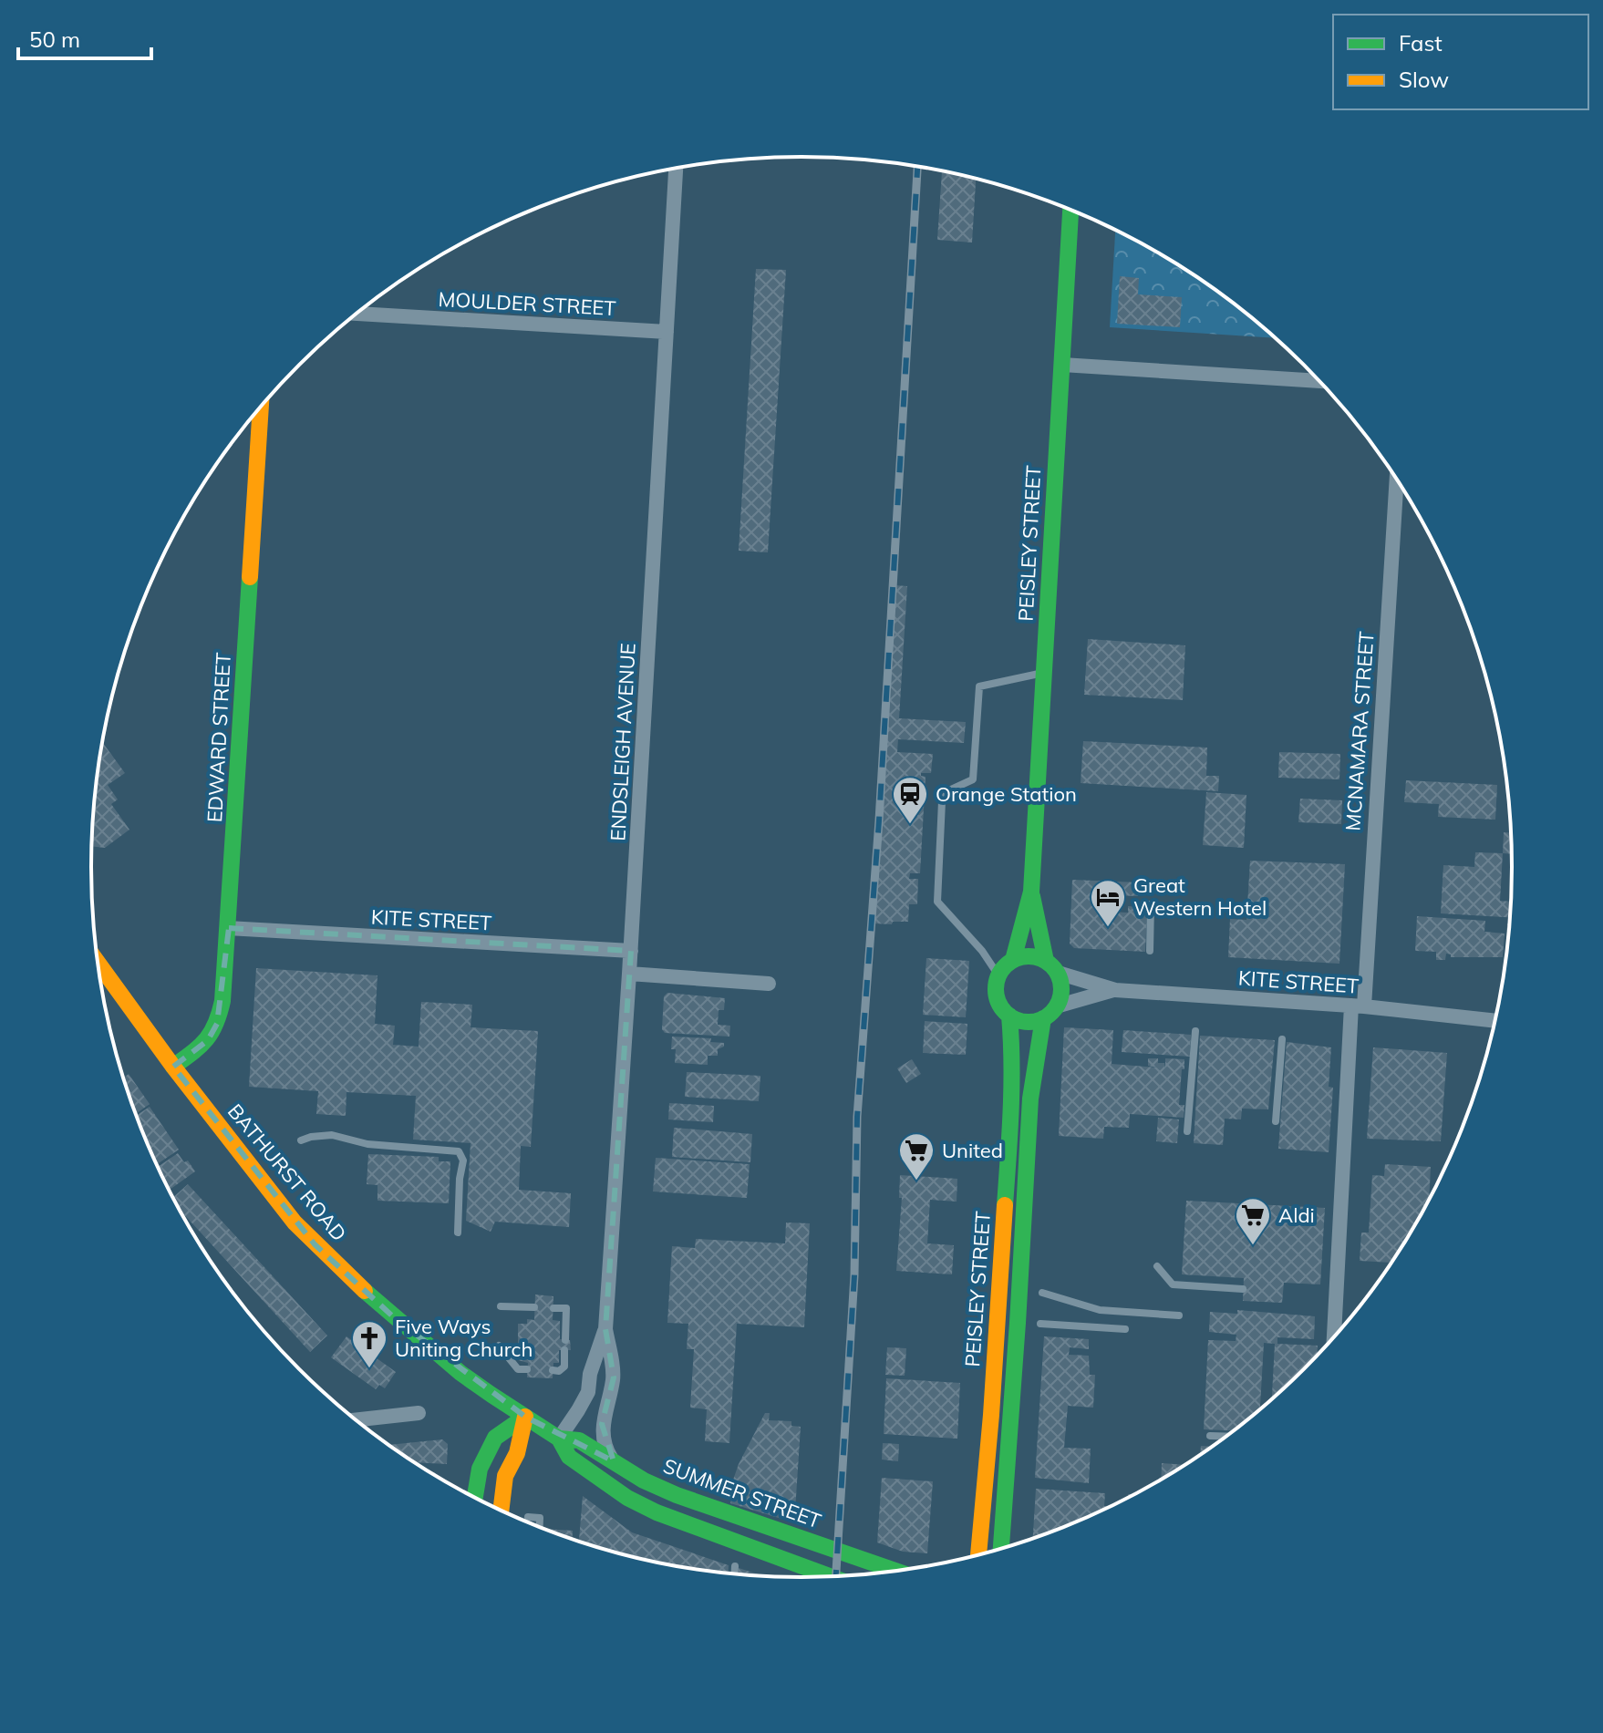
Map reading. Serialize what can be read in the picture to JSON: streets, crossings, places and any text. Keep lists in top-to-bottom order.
{
  "streets": {
    "main road": [
      "PEISLEY STREET",
      "EDWARD STREET",
      "BATHURST ROAD",
      "SUMMER STREET"
    ],
    "street": [
      "MOULDER STREET",
      "MCNAMARA STREET",
      "ENDSLEIGH AVENUE",
      "KITE STREET"
    ]
  },
  "crossings": [
    ["MOULDER STREET", "ENDSLEIGH AVENUE"],
    ["PEISLEY STREET", "KITE STREET"],
    ["MCNAMARA STREET", "KITE STREET"],
    ["EDWARD STREET", "KITE STREET"],
    ["EDWARD STREET", "BATHURST ROAD"],
    ["ENDSLEIGH AVENUE", "KITE STREET"],
    ["ENDSLEIGH AVENUE", "SUMMER STREET"],
    ["BATHURST ROAD", "SUMMER STREET"]
  ],
  "places": {
    "station": ["Orange Station"],
    "hotel": ["Great Western Hotel"],
    "supermarket": ["United", "Aldi"],
    "church": ["Five Ways Uniting Church"]
  },
  "legend": ["Fast", "Slow"],
  "scale_bar": "50 m"
}
